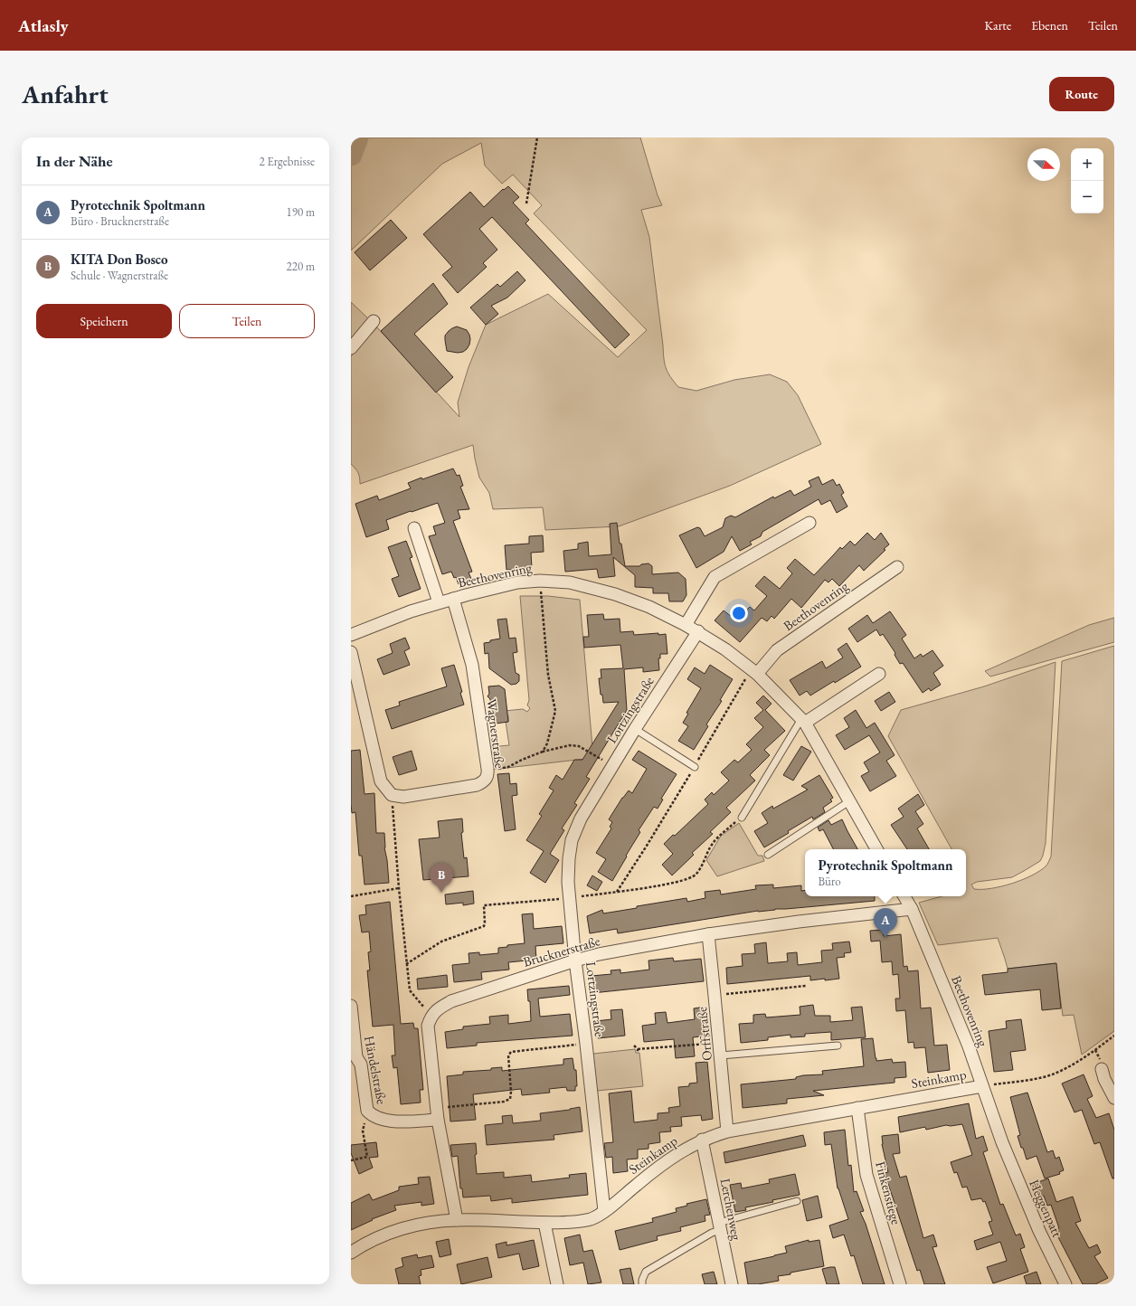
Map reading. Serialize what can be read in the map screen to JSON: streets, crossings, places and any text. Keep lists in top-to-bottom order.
{
  "streets": {
    "street": [
      "Beethovenring",
      "Lortzingstraße",
      "Wagnerstraße",
      "Brucknerstraße",
      "Orffstraße",
      "Händelstraße",
      "Steinkamp",
      "Finkenstiege",
      "Heggenpatt",
      "Lerchenweg"
    ]
  },
  "crossings": [
    ["Beethovenring", "Lortzingstraße"],
    ["Beethovenring", "Wagnerstraße"],
    ["Beethovenring", "Brucknerstraße"],
    ["Beethovenring", "Steinkamp"],
    ["Beethovenring", "Heggenpatt"],
    ["Lortzingstraße", "Brucknerstraße"],
    ["Lortzingstraße", "Steinkamp"],
    ["Brucknerstraße", "Orffstraße"],
    ["Orffstraße", "Steinkamp"],
    ["Steinkamp", "Finkenstiege"],
    ["Steinkamp", "Lerchenweg"]
  ],
  "north": "right",
  "page": {
    "header": "Atlasly",
    "nav": ["Karte", "Ebenen", "Teilen"],
    "buttons": [
      "Route",
      ["Speichern", "Teilen"]
    ],
    "title": "Anfahrt",
    "heading": ["In der Nähe", "2 Ergebnisse"],
    "map_buttons": ["+", "−"],
    "list": [
      {
        "mark": "A",
        "name": "Pyrotechnik Spoltmann",
        "note": "Büro · Brucknerstraße",
        "value": "190 m"
      },
      {
        "mark": "B",
        "name": "KITA Don Bosco",
        "note": "Schule · Wagnerstraße",
        "value": "220 m"
      }
    ],
    "popup": ["Pyrotechnik Spoltmann", "Büro"],
    "pins": ["B", "A"]
  }
}
